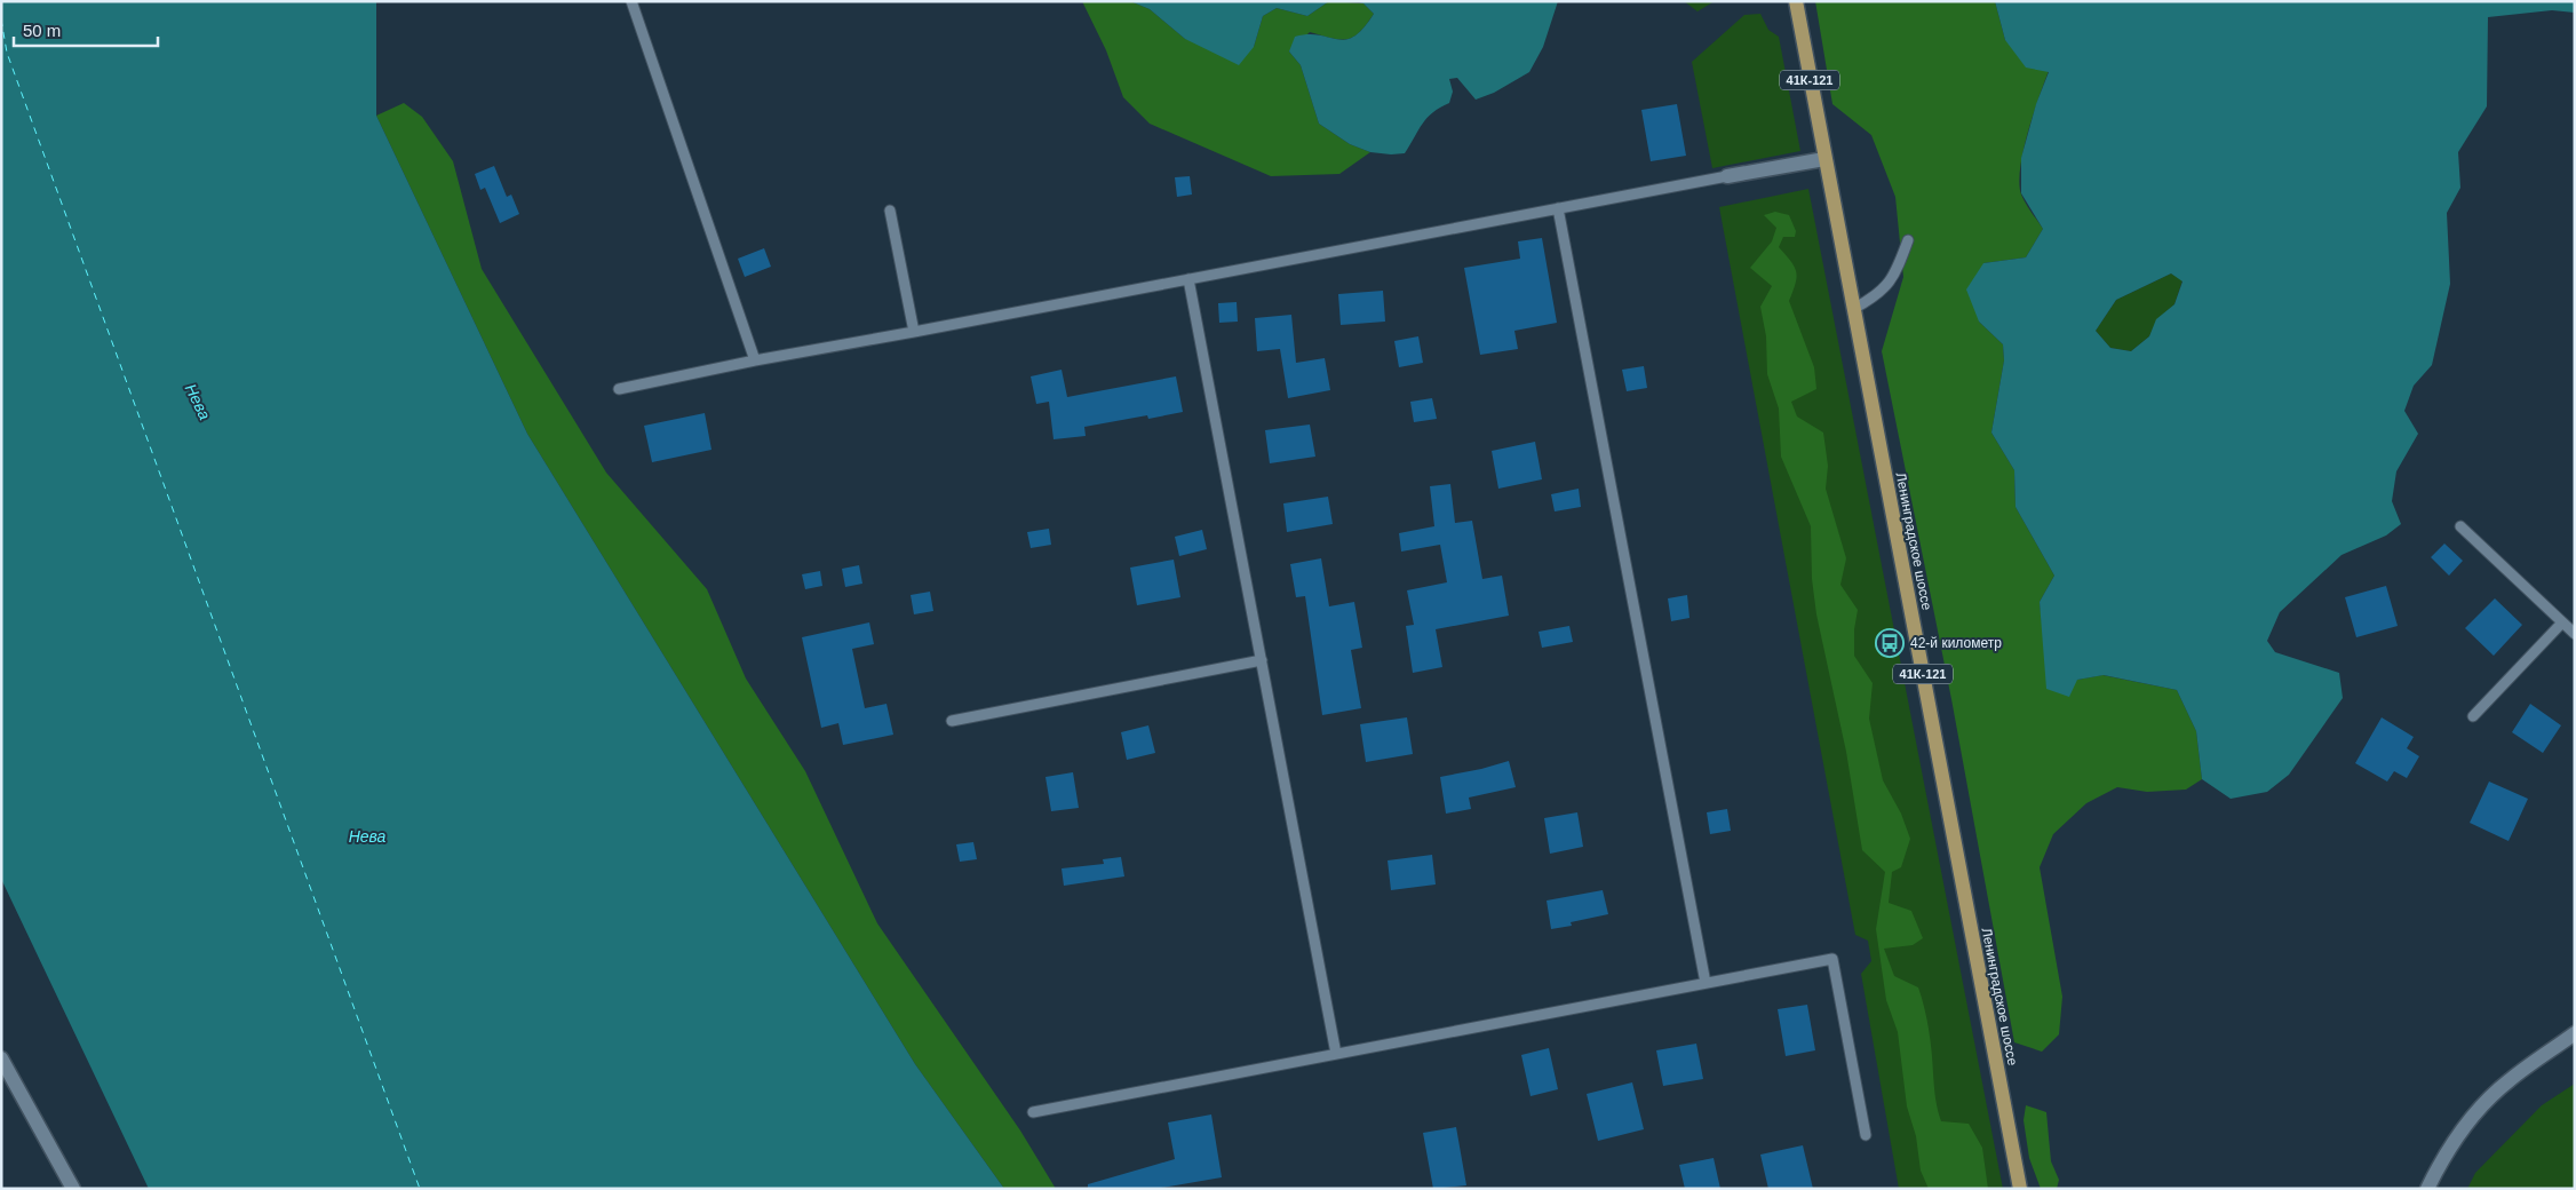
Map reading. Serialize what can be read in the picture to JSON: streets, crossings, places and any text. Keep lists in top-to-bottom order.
{
  "streets": {
    "main road": ["41К-121", "Ленинградское шоссе"]
  },
  "water": ["Нева"],
  "places": {
    "bus stop": ["42-й километр"]
  },
  "scale_bar": "50 m"
}
